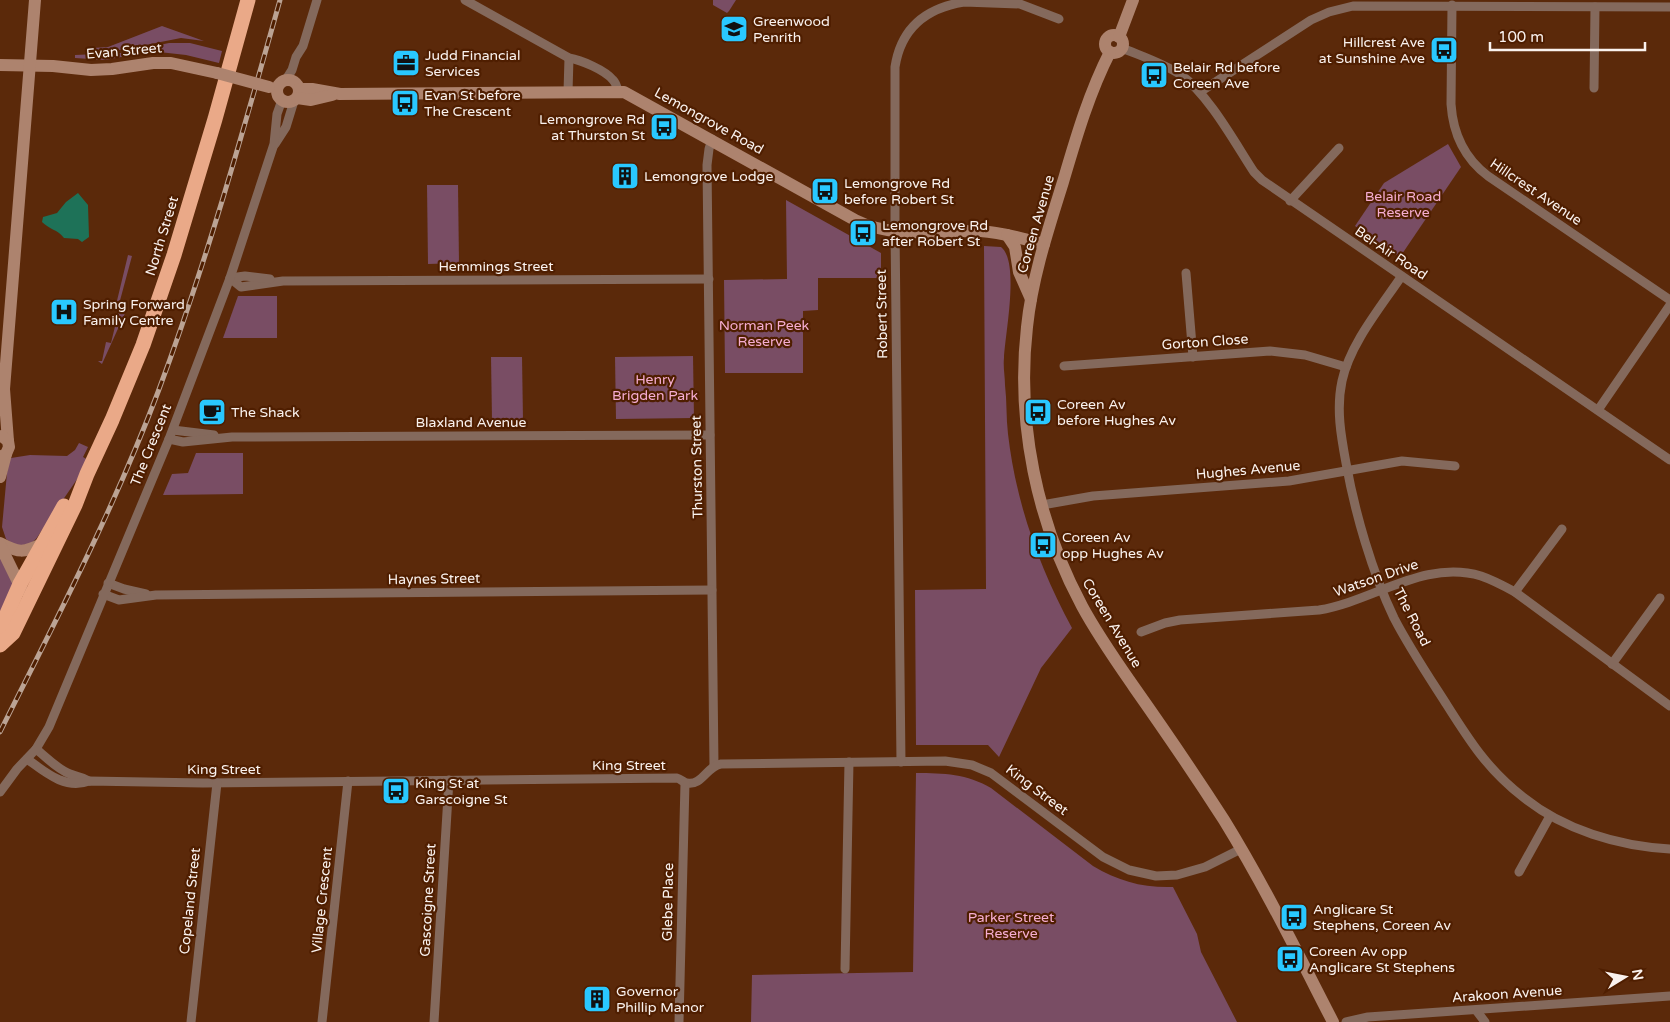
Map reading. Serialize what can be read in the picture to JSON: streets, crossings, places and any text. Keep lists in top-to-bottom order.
{
  "streets": {
    "highway": ["North Street"],
    "street": [
      "Evan Street",
      "Lemongrove Road",
      "Hillcrest Avenue",
      "Coreen Avenue",
      "Bel-Air Road",
      "Hemmings Street",
      "Robert Street",
      "Gorton Close",
      "Blaxland Avenue",
      "The Crescent",
      "Thurston Street",
      "Hughes Avenue",
      "Watson Drive",
      "Haynes Street",
      "The Road",
      "King Street",
      "Village Crescent",
      "Gascoigne Street",
      "Copeland Street",
      "Glebe Place",
      "Arakoon Avenue"
    ]
  },
  "crossings": [
    ["Evan Street", "Lemongrove Road"],
    ["Evan Street", "The Crescent"],
    ["Lemongrove Road", "Coreen Avenue"],
    ["Lemongrove Road", "Robert Street"],
    ["Lemongrove Road", "Thurston Street"],
    ["Coreen Avenue", "Bel-Air Road"],
    ["Coreen Avenue", "Hughes Avenue"],
    ["Coreen Avenue", "King Street"],
    ["Bel-Air Road", "The Road"],
    ["Hemmings Street", "The Crescent"],
    ["Hemmings Street", "Thurston Street"],
    ["Robert Street", "King Street"],
    ["Gorton Close", "The Road"],
    ["Blaxland Avenue", "The Crescent"],
    ["Blaxland Avenue", "Thurston Street"],
    ["The Crescent", "Haynes Street"],
    ["The Crescent", "King Street"],
    ["Thurston Street", "Haynes Street"],
    ["Thurston Street", "King Street"],
    ["Hughes Avenue", "The Road"],
    ["Watson Drive", "The Road"],
    ["King Street", "Village Crescent"],
    ["King Street", "Gascoigne Street"],
    ["King Street", "Copeland Street"],
    ["King Street", "Glebe Place"]
  ],
  "parks": [
    "Belair Road Reserve",
    "Norman Peek Reserve",
    "Henry Brigden Park",
    "Parker Street Reserve"
  ],
  "places": {
    "school or university": ["Greenwood Penrith"],
    "bus stop": [
      "Hillcrest Ave at Sunshine Ave",
      "Belair Rd before Coreen Ave",
      "Evan St before The Crescent",
      "Lemongrove Rd at Thurston St",
      "Lemongrove Rd before Robert St",
      "Lemongrove Rd after Robert St",
      "Coreen Av before Hughes Av",
      "Coreen Av opp Hughes Av",
      "King St at Garscoigne St",
      "Anglicare St Stephens, Coreen Av",
      "Coreen Av opp Anglicare St Stephens"
    ],
    "office": ["Judd Financial Services"],
    "building": ["Lemongrove Lodge", "Governor Phillip Manor"],
    "hospital": ["Spring Forward Family Centre"],
    "cafe": ["The Shack"]
  },
  "scale_bar": "100 m",
  "north": "right"
}
